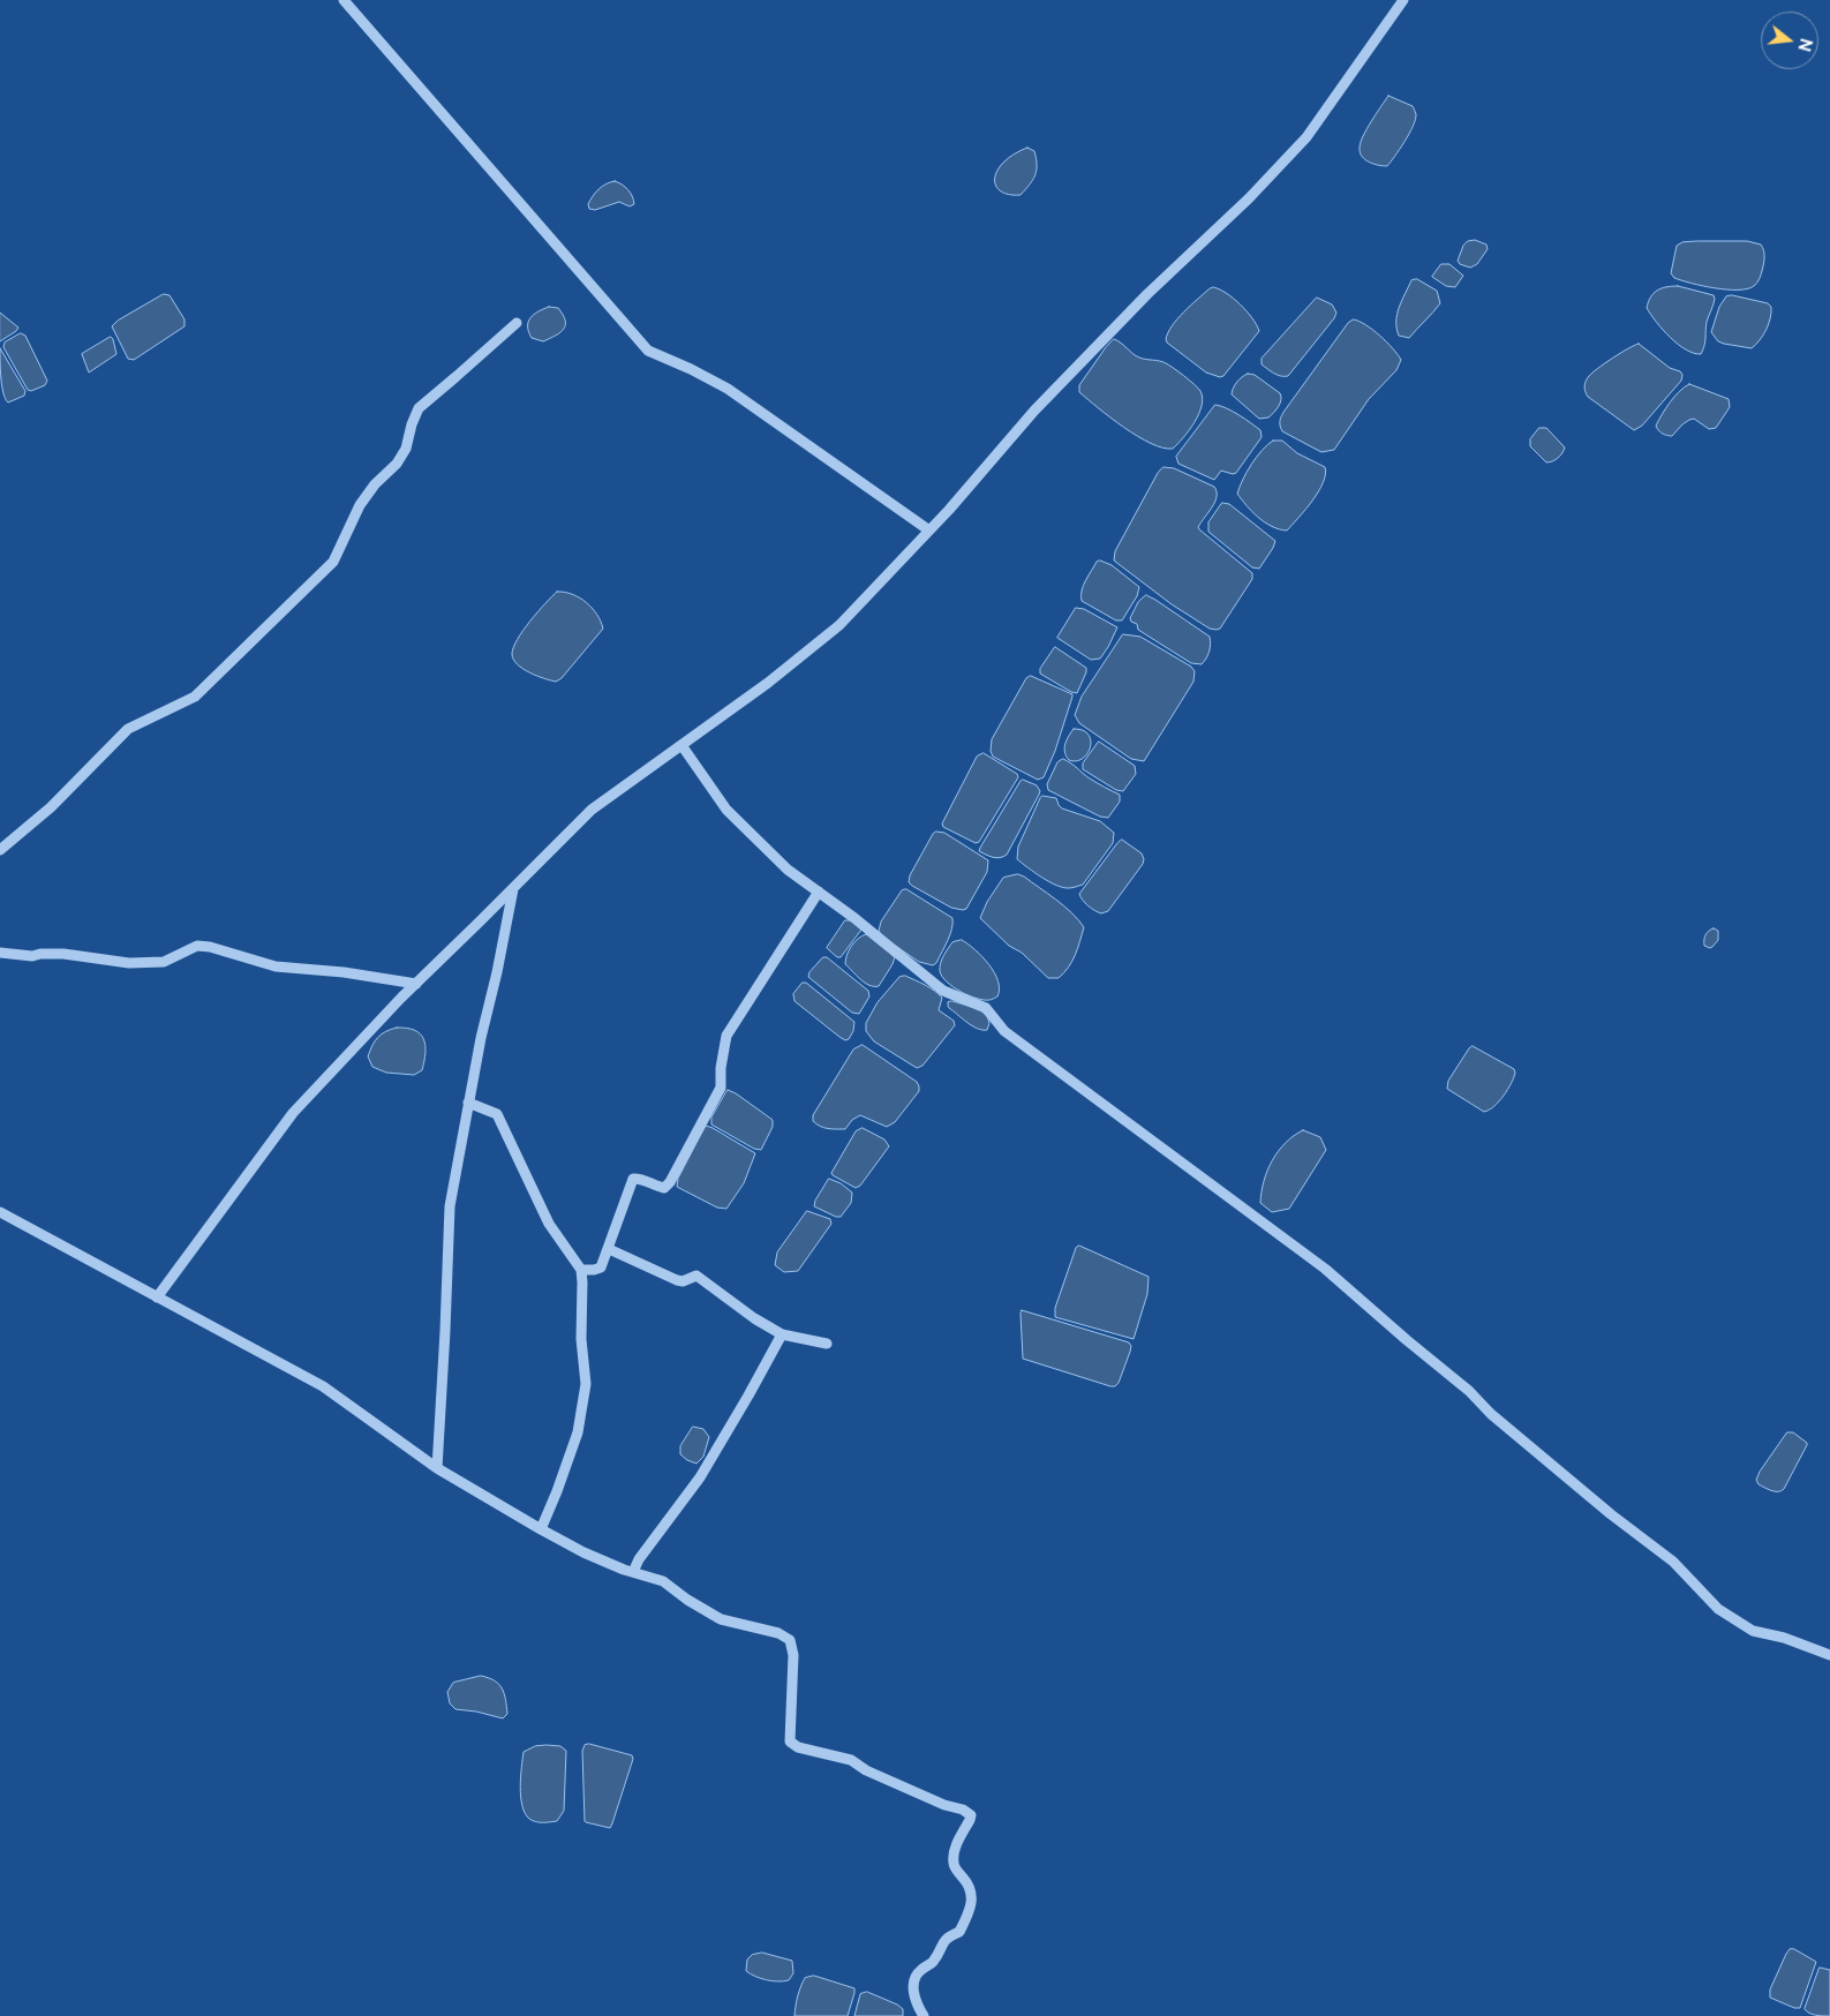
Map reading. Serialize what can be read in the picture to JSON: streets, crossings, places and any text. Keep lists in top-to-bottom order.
{
  "north": "right"
}
